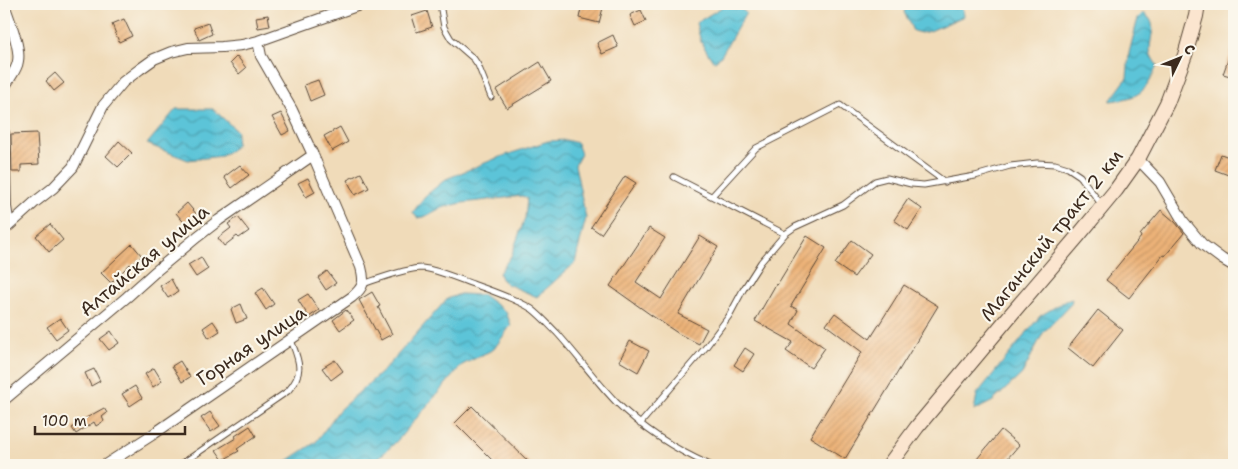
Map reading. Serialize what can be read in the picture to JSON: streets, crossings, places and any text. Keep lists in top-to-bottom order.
{
  "streets": {
    "main road": ["Маганский тракт 2 км"],
    "street": ["Алтайская улица", "Горная улица"]
  },
  "scale_bar": "100 m",
  "north": "top right"
}
